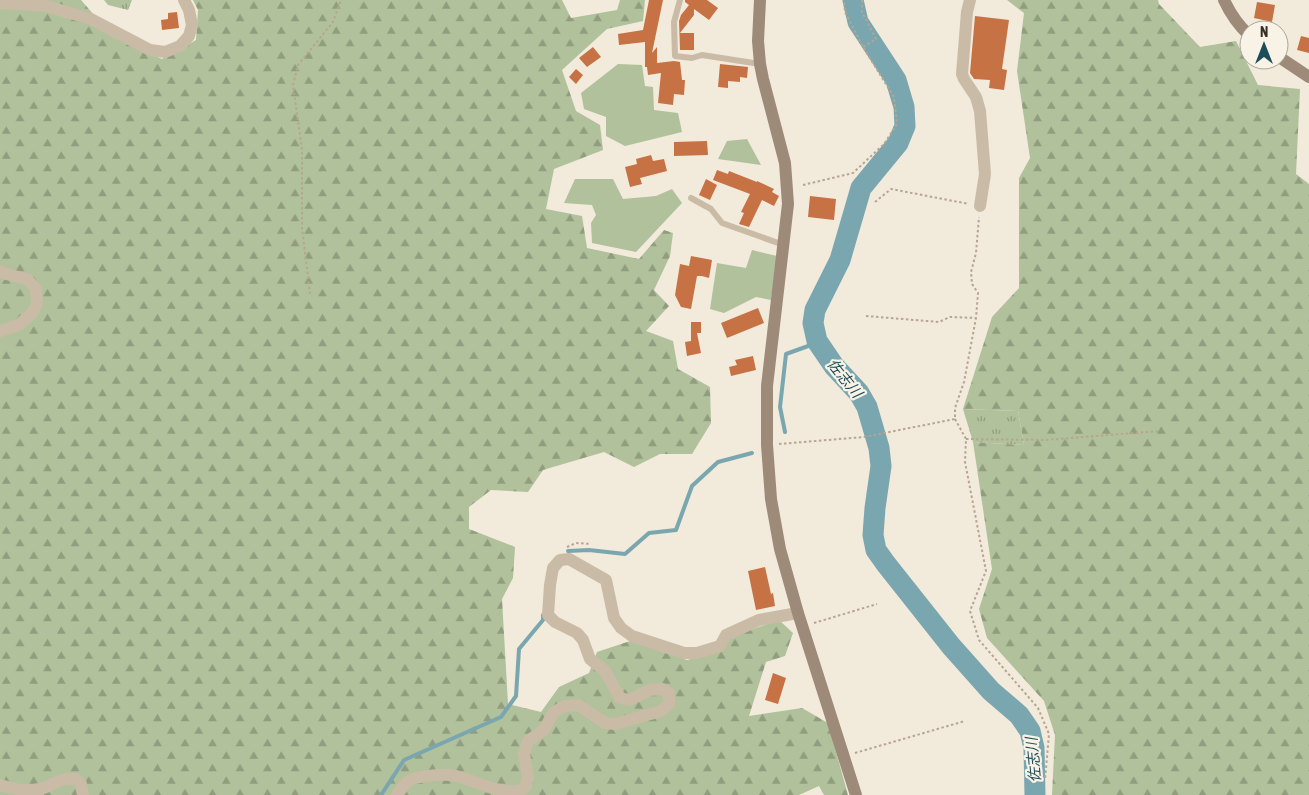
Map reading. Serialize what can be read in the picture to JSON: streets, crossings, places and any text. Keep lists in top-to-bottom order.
{
  "water": ["佐志川"],
  "north": "top"
}
